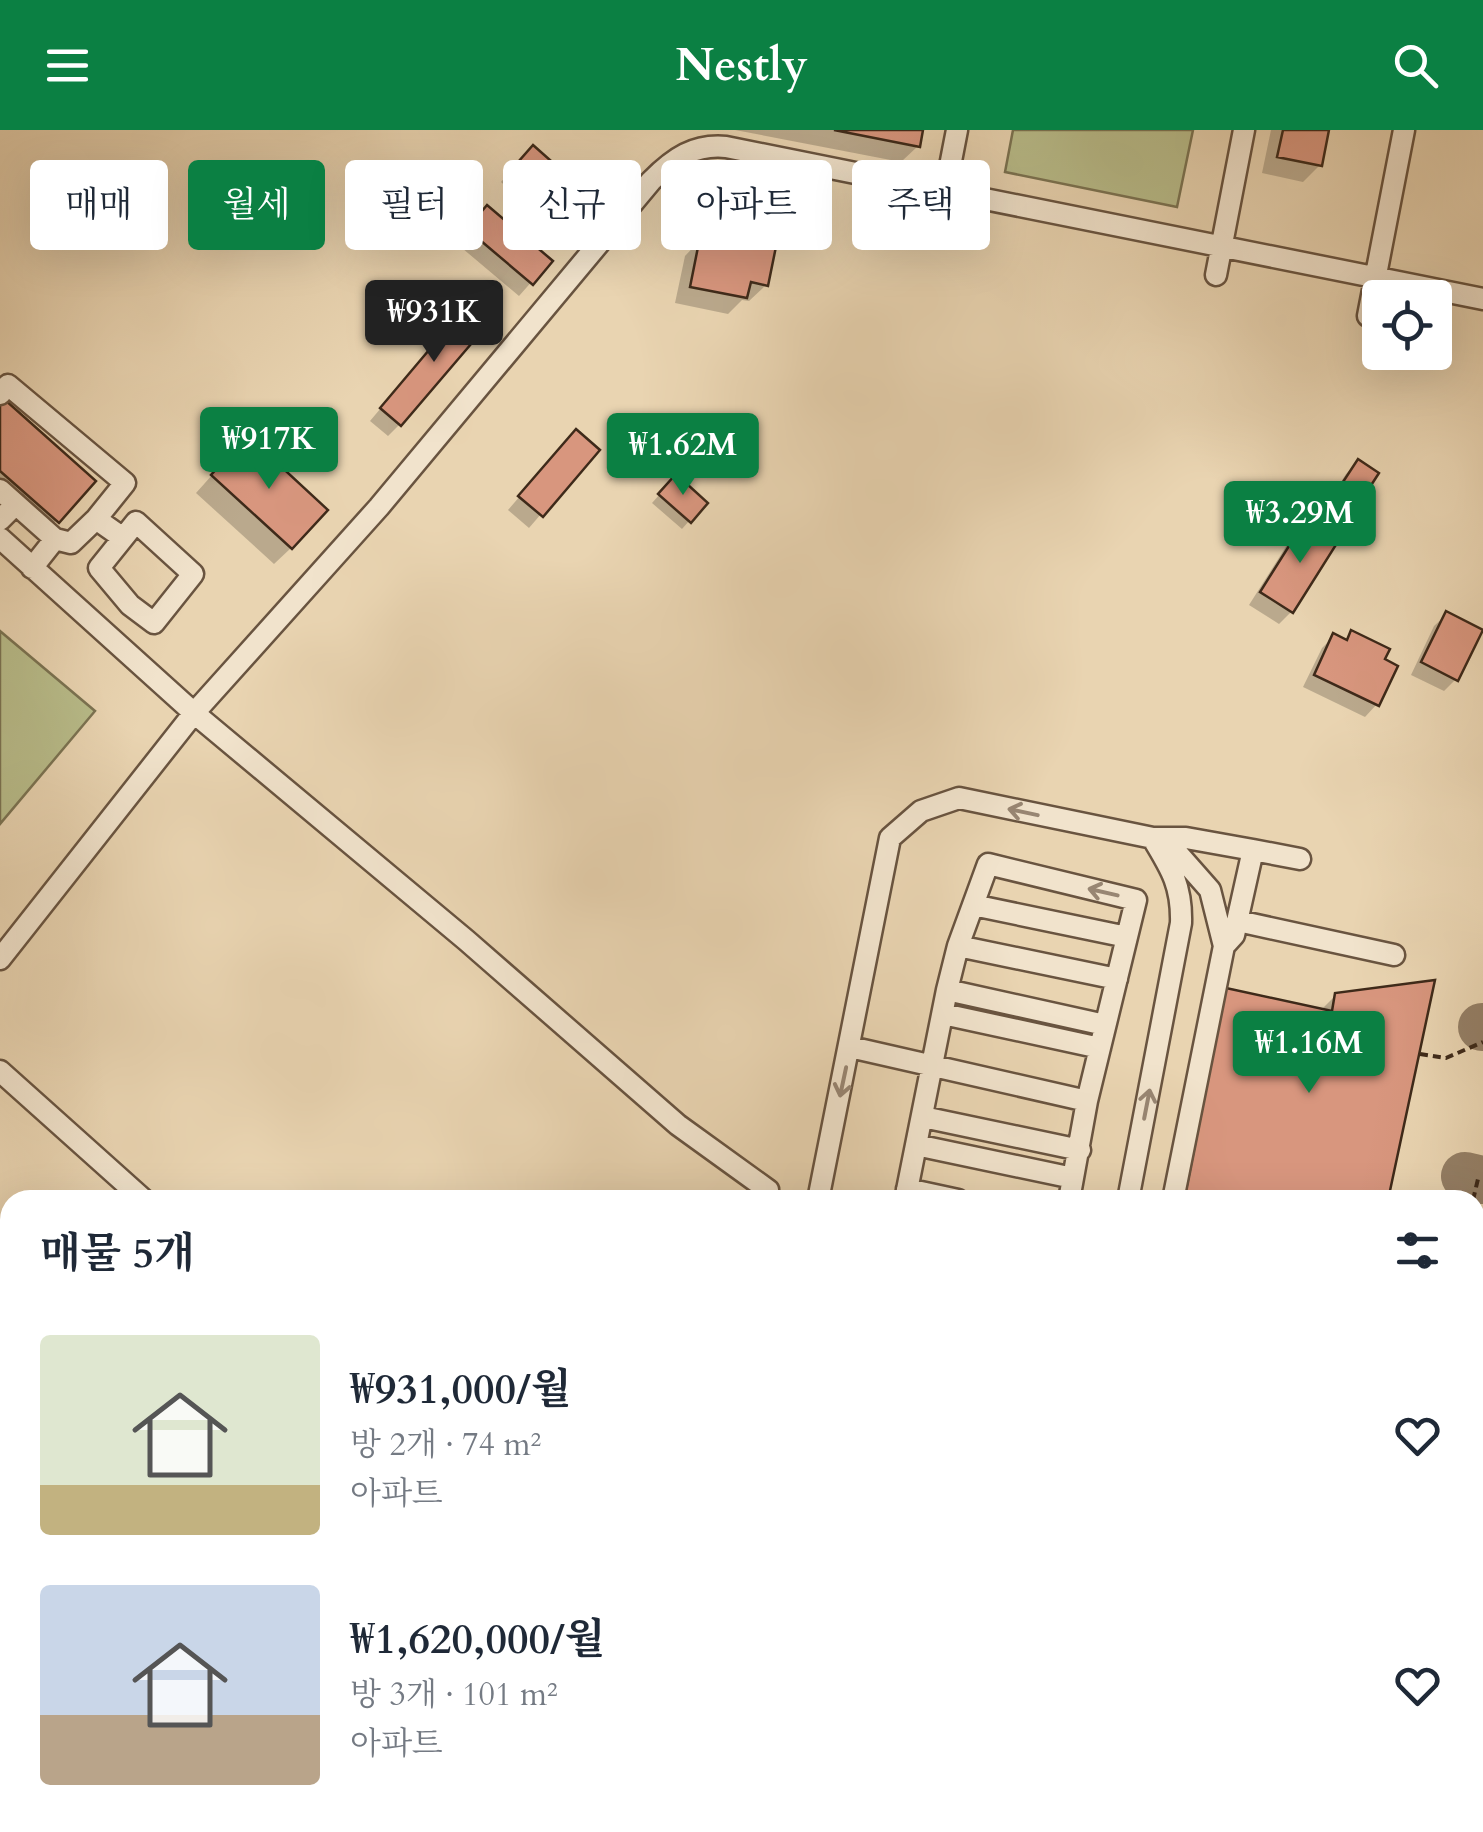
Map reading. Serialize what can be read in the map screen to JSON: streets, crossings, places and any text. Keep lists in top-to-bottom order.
{
  "page": {
    "header": "Nestly",
    "chip": [
      "매매",
      "월세",
      "필터",
      "신규",
      "아파트",
      "주택"
    ],
    "price": [
      "₩931K",
      "₩917K",
      "₩1.62M",
      "₩3.29M",
      "₩1.16M"
    ],
    "heading": "매물 5개",
    "list": [
      {
        "name": "₩931,000/월",
        "note": "방 2개 · 74 m² · 아파트"
      },
      {
        "name": "₩1,620,000/월",
        "note": "방 3개 · 101 m² · 아파트"
      }
    ]
  }
}
